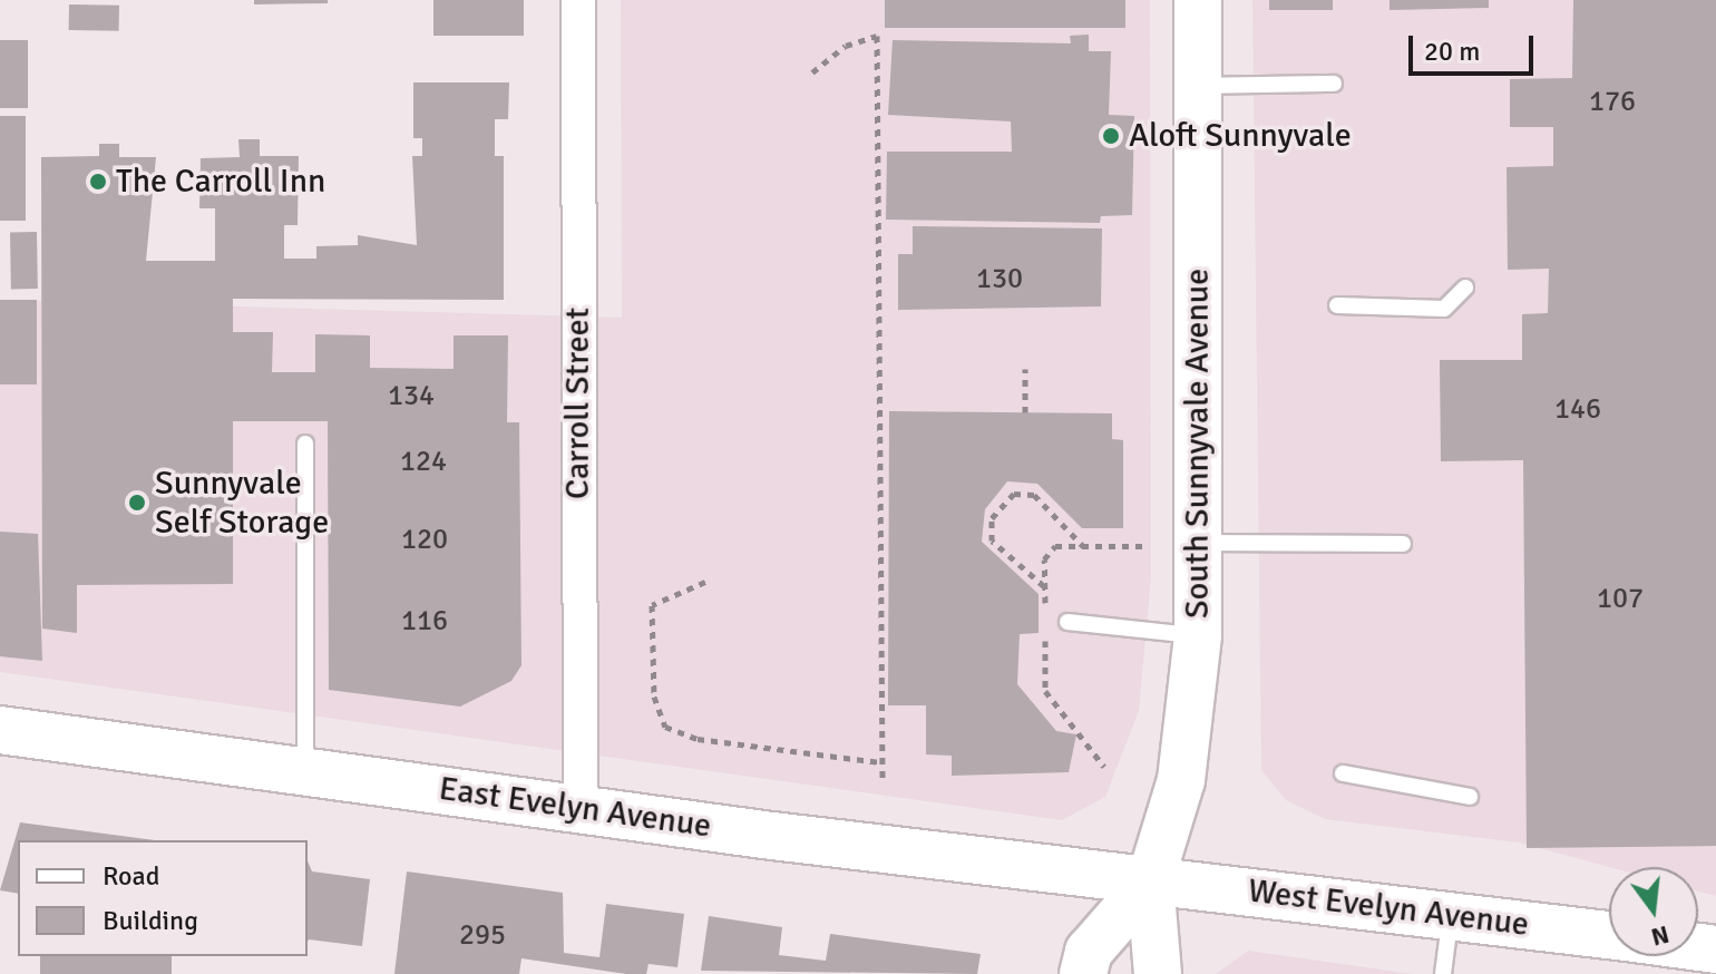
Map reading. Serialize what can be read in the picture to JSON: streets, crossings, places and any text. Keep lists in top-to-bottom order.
{
  "streets": {
    "main road": ["South Sunnyvale Avenue", "East Evelyn Avenue", "West Evelyn Avenue"],
    "street": ["Carroll Street"]
  },
  "crossings": [
    ["Carroll Street", "East Evelyn Avenue"],
    ["South Sunnyvale Avenue", "East Evelyn Avenue"],
    ["South Sunnyvale Avenue", "West Evelyn Avenue"],
    ["East Evelyn Avenue", "West Evelyn Avenue"]
  ],
  "places": ["Aloft Sunnyvale", "The Carroll Inn", "Sunnyvale Self Storage"],
  "house_numbers": [
    "176",
    "130",
    "134",
    "146",
    "124",
    "120",
    "107",
    "116",
    "295"
  ],
  "legend": ["Road", "Building"],
  "scale_bar": "20 m",
  "north": "bottom"
}
